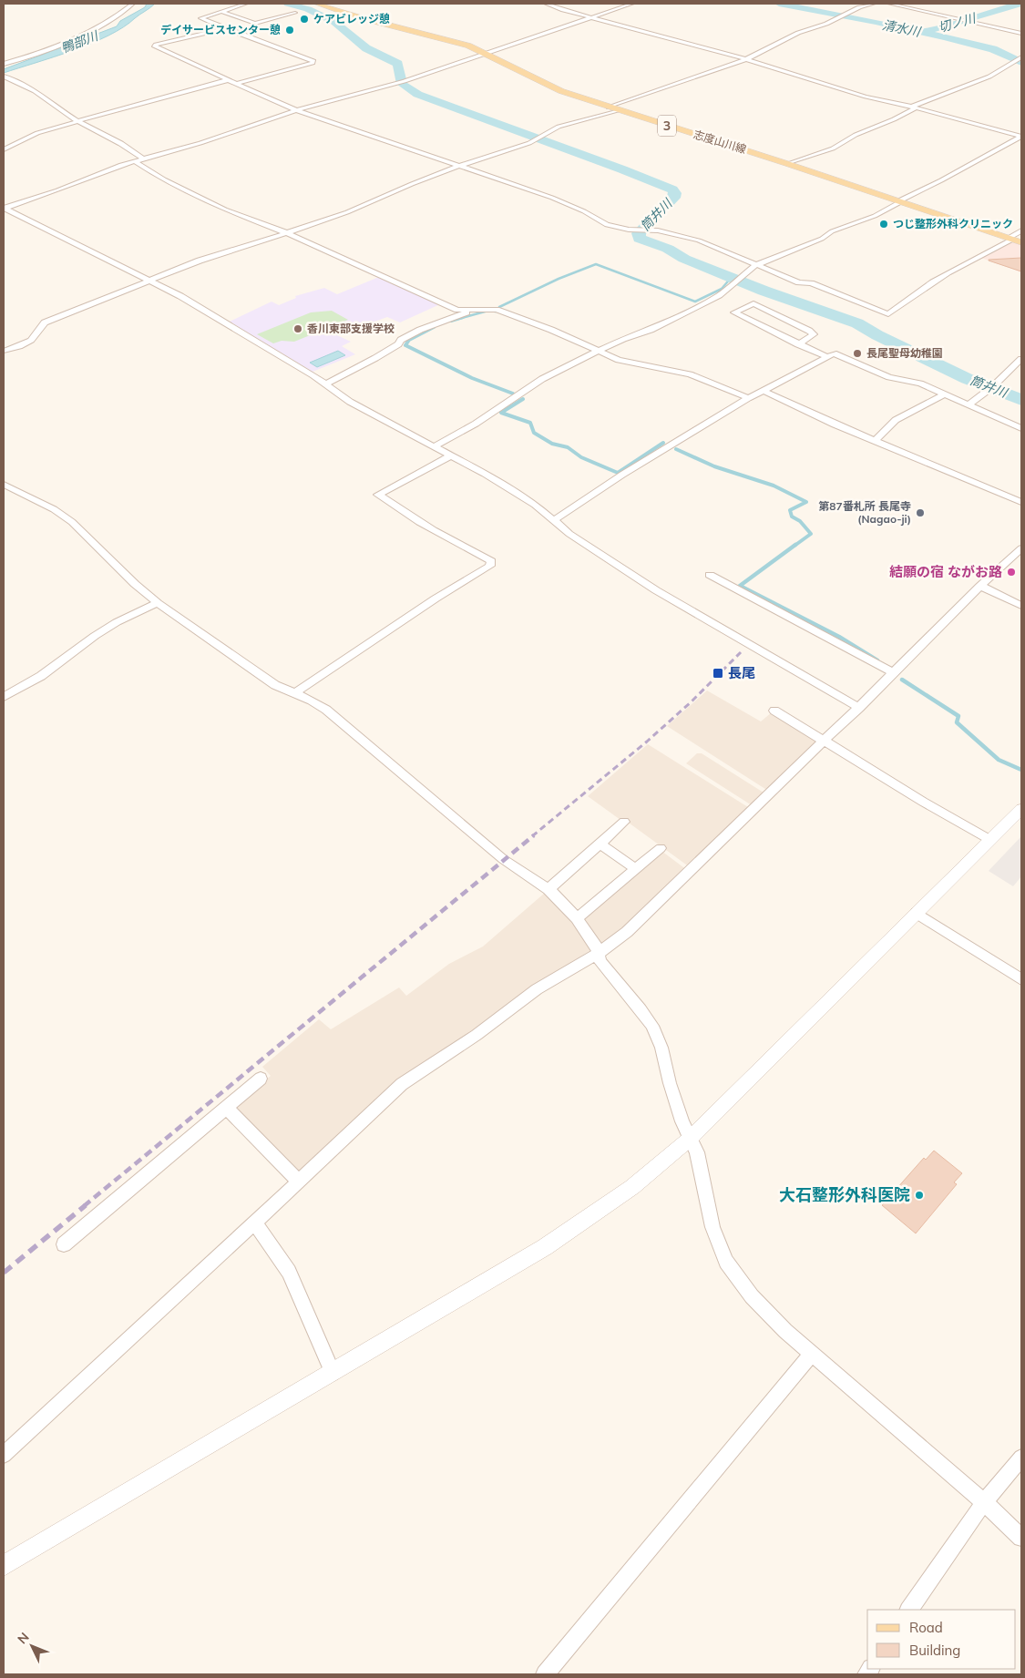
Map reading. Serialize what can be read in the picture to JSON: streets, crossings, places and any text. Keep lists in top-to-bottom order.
{
  "streets": {
    "main road": ["3", "志度山川線"]
  },
  "water": [
    "切ノ川",
    "清水川",
    "鴨部川",
    "筒井川"
  ],
  "places": {
    "other": [
      "ケアビレッジ憩",
      "デイサービスセンター憩",
      "つじ整形外科クリニック",
      "香川東部支援学校",
      "長尾聖母幼稚園",
      "第87番札所 長尾寺 (Nagao-ji)",
      "結願の宿 ながお路",
      "大石整形外科医院"
    ],
    "transit": ["長尾"]
  },
  "legend": ["Road", "Building"],
  "north": "top left"
}
